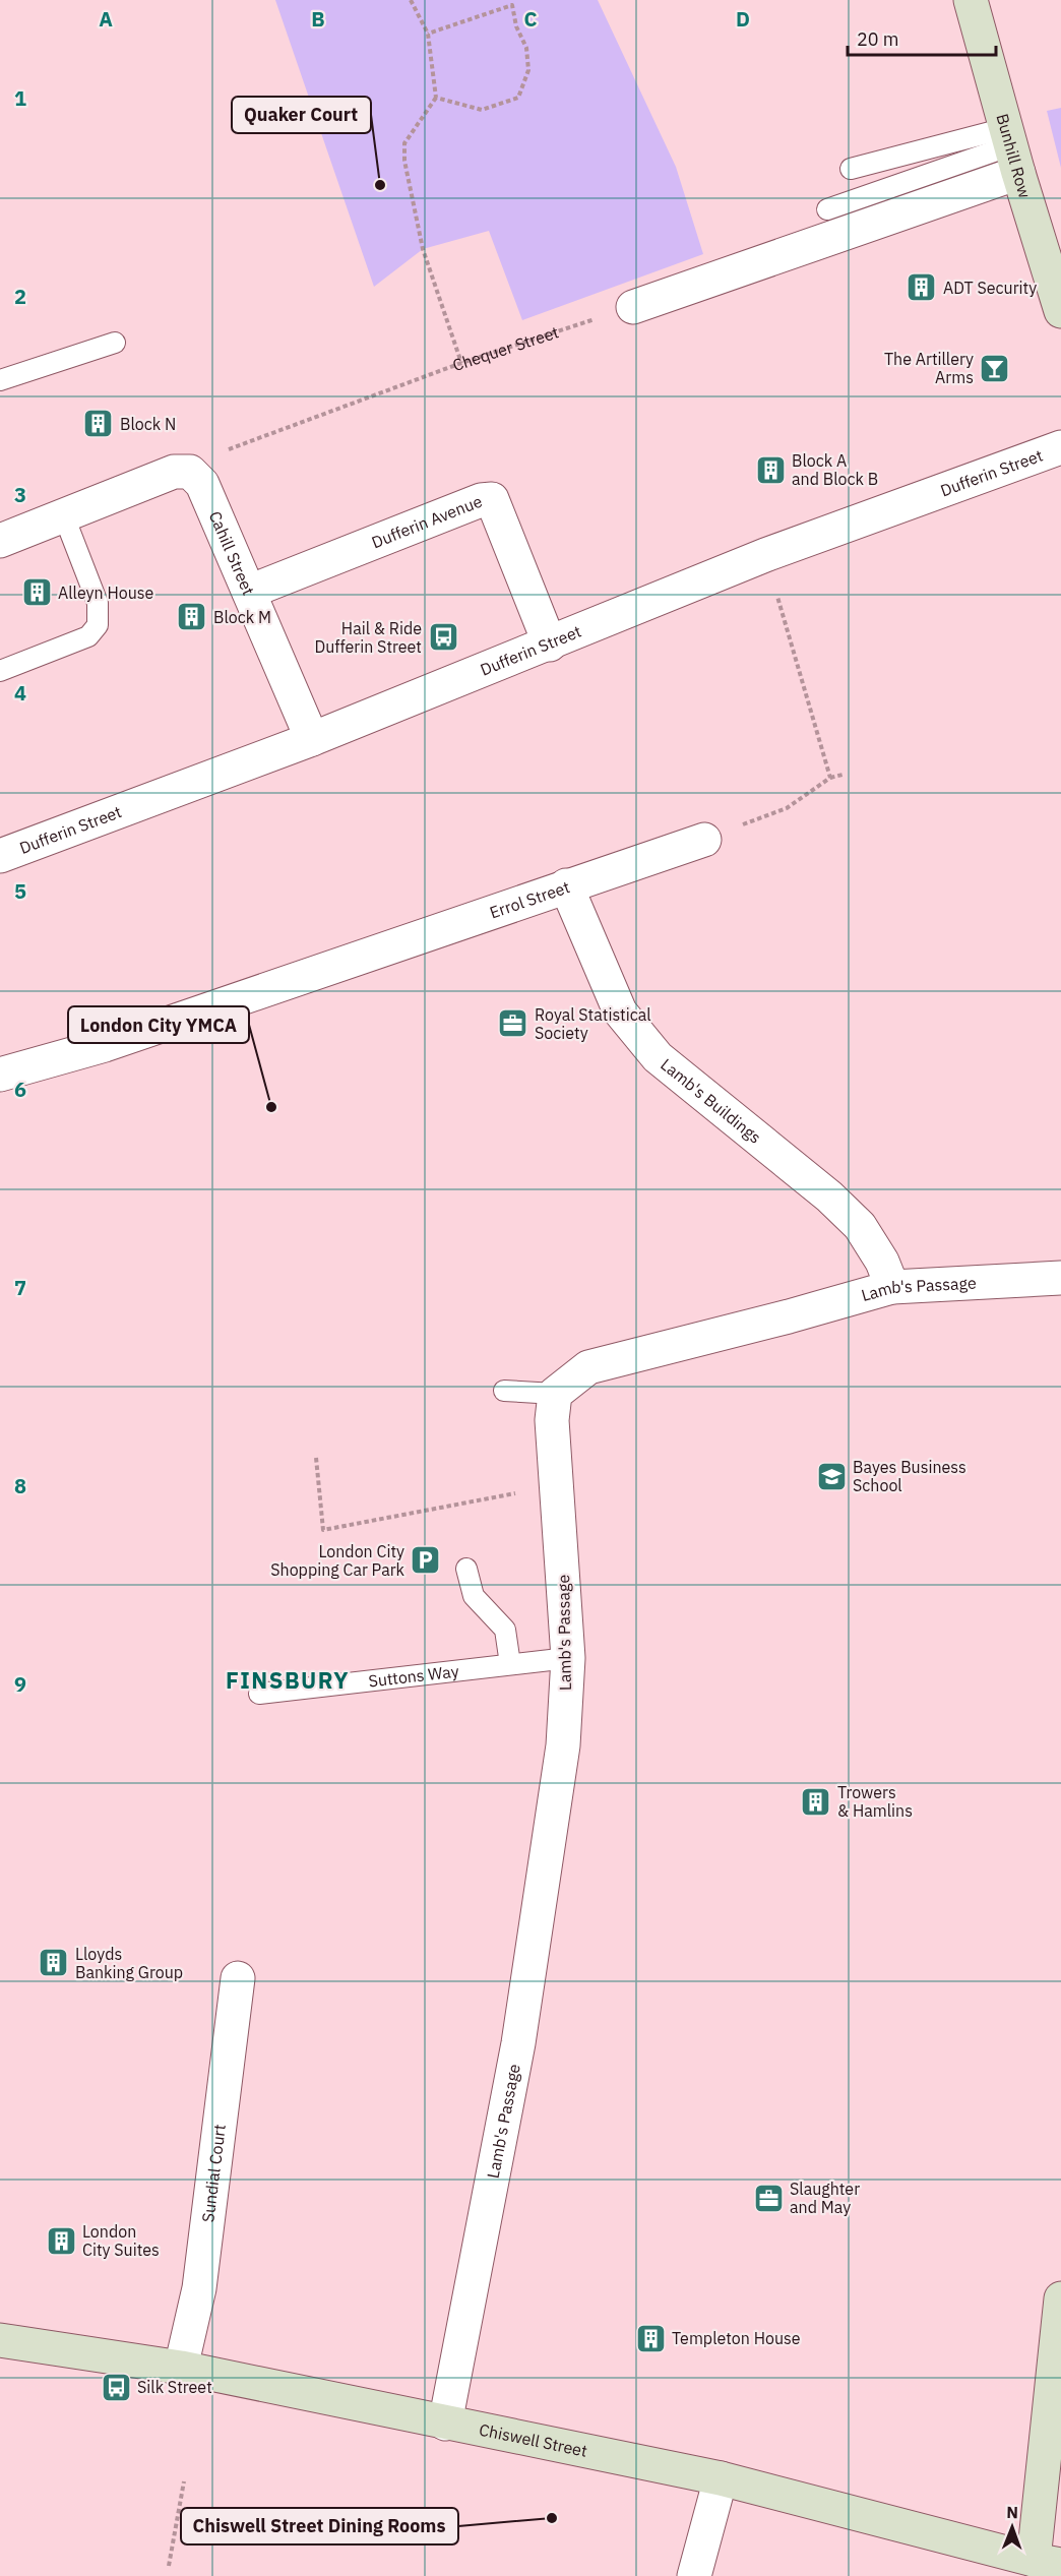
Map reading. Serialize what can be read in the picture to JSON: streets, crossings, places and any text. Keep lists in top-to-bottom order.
{
  "streets": {
    "main road": ["Bunhill Row", "Chiswell Street"],
    "street": [
      "Dufferin Street",
      "Dufferin Avenue",
      "Cahill Street",
      "Errol Street",
      "Lamb's Buildings",
      "Lamb's Passage",
      "Sundial Court"
    ],
    "lane": ["Suttons Way"],
    "path": ["Chequer Street"]
  },
  "crossings": [
    ["Chequer Street", "Cahill Street"],
    ["Dufferin Street", "Dufferin Avenue"],
    ["Dufferin Street", "Cahill Street"],
    ["Dufferin Avenue", "Cahill Street"],
    ["Errol Street", "Lamb's Buildings"],
    ["Lamb's Buildings", "Lamb's Passage"],
    ["Lamb's Passage", "Suttons Way"],
    ["Lamb's Passage", "Chiswell Street"],
    ["Sundial Court", "Chiswell Street"]
  ],
  "districts": ["FINSBURY"],
  "places": {
    "other": ["Quaker Court", "London City YMCA", "Chiswell Street Dining Rooms"],
    "building": [
      "ADT Security",
      "Block N",
      "Block A and Block B",
      "Alleyn House",
      "Block M",
      "Trowers & Hamlins",
      "Lloyds Banking Group",
      "London City Suites",
      "Templeton House"
    ],
    "bar": ["The Artillery Arms"],
    "bus stop": ["Hail & Ride Dufferin Street", "Silk Street"],
    "office": ["Royal Statistical Society", "Slaughter and May"],
    "school or university": ["Bayes Business School"],
    "parking": ["London City Shopping Car Park"]
  },
  "scale_bar": "20 m",
  "north": "top",
  "grid": {
    "columns": [
      "A",
      "B",
      "C",
      "D"
    ],
    "rows": [
      "1",
      "2",
      "3",
      "4",
      "5",
      "6",
      "7",
      "8",
      "9"
    ]
  }
}
